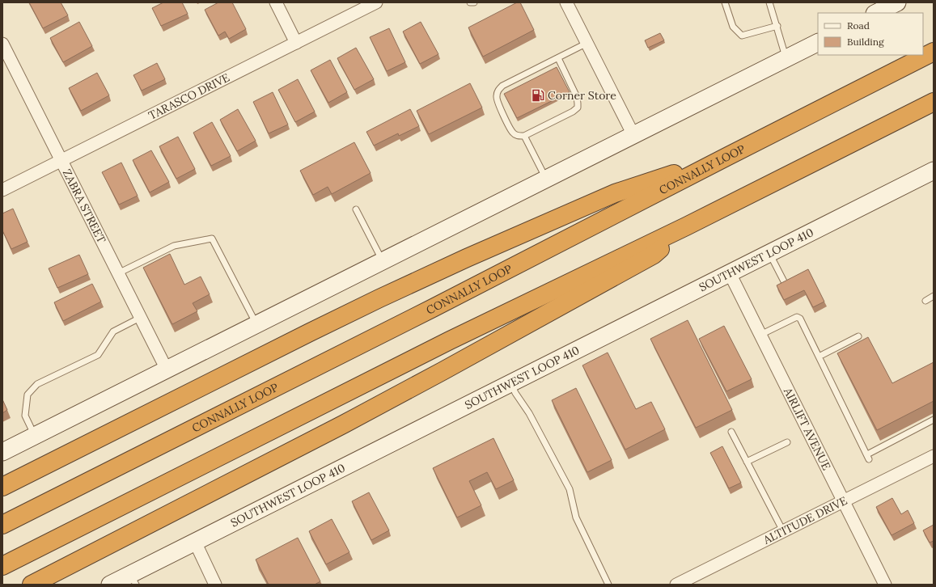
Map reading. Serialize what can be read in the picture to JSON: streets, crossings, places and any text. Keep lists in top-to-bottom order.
{
  "streets": {
    "highway": ["CONNALLY LOOP"],
    "main road": ["SOUTHWEST LOOP 410"],
    "street": [
      "TARASCO DRIVE",
      "ZABRA STREET",
      "AIRLIFT AVENUE",
      "ALTITUDE DRIVE"
    ]
  },
  "crossings": [
    ["TARASCO DRIVE", "ZABRA STREET"],
    ["SOUTHWEST LOOP 410", "AIRLIFT AVENUE"],
    ["AIRLIFT AVENUE", "ALTITUDE DRIVE"]
  ],
  "places": {
    "fuel station": ["Corner Store"]
  },
  "legend": ["Road", "Building"]
}
